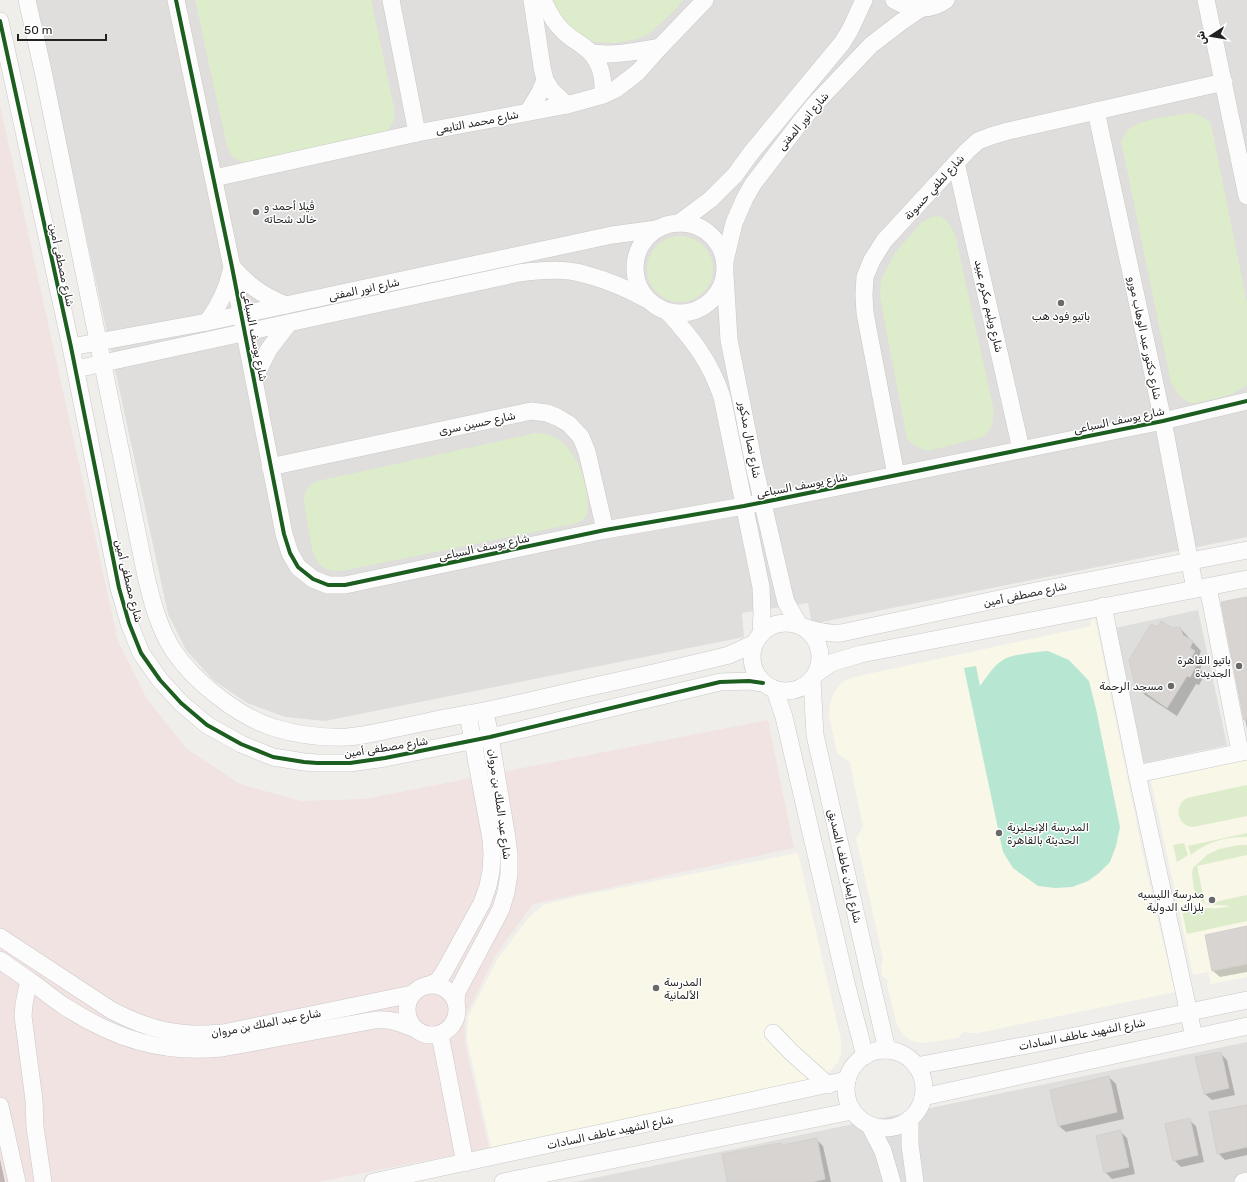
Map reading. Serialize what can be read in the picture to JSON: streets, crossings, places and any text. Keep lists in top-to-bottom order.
{
  "streets": {
    "street": [
      "شارع انور المفتى",
      "شارع محمد التابعى",
      "شارع لطفي حسونة",
      "شارع مصطفى أمين",
      "شارع ويليم مكرم عبيد",
      "شارع يوسف السباعى",
      "شارع دكتور عبد الوهاب مورو",
      "شارع حسين سرى",
      "شارع نصال مدكور",
      "شارع عبد الملك بن مروان",
      "شارع إيمان عاطف الصديق",
      "شارع الشهيد عاطف السادات"
    ]
  },
  "crossings": [
    ["شارع انور المفتى", "شارع مصطفى أمين"],
    ["شارع انور المفتى", "شارع يوسف السباعى"],
    ["شارع انور المفتى", "شارع نصال مدكور"],
    ["شارع محمد التابعى", "شارع يوسف السباعى"],
    ["شارع لطفي حسونة", "شارع ويليم مكرم عبيد"],
    ["شارع لطفي حسونة", "شارع يوسف السباعى"],
    ["شارع لطفي حسونة", "شارع دكتور عبد الوهاب مورو"],
    ["شارع مصطفى أمين", "شارع دكتور عبد الوهاب مورو"],
    ["شارع مصطفى أمين", "شارع نصال مدكور"],
    ["شارع مصطفى أمين", "شارع عبد الملك بن مروان"],
    ["شارع مصطفى أمين", "شارع إيمان عاطف الصديق"],
    ["شارع ويليم مكرم عبيد", "شارع يوسف السباعى"],
    ["شارع يوسف السباعى", "شارع دكتور عبد الوهاب مورو"],
    ["شارع يوسف السباعى", "شارع حسين سرى"],
    ["شارع يوسف السباعى", "شارع نصال مدكور"],
    ["شارع نصال مدكور", "شارع إيمان عاطف الصديق"],
    ["شارع إيمان عاطف الصديق", "شارع الشهيد عاطف السادات"]
  ],
  "places": [
    "ڤيلا أحمد و خالد شحاته",
    "باتيو فود هب",
    "باتيو القاهرة الجديدة",
    "مسجد الرحمة",
    "المدرسة الإنجليزية الحديثة بالقاهرة",
    "مدرسة الليسيه بلزاك الدولية",
    "المدرسة الألمانية"
  ],
  "scale_bar": "50 m",
  "north": "left"
}
